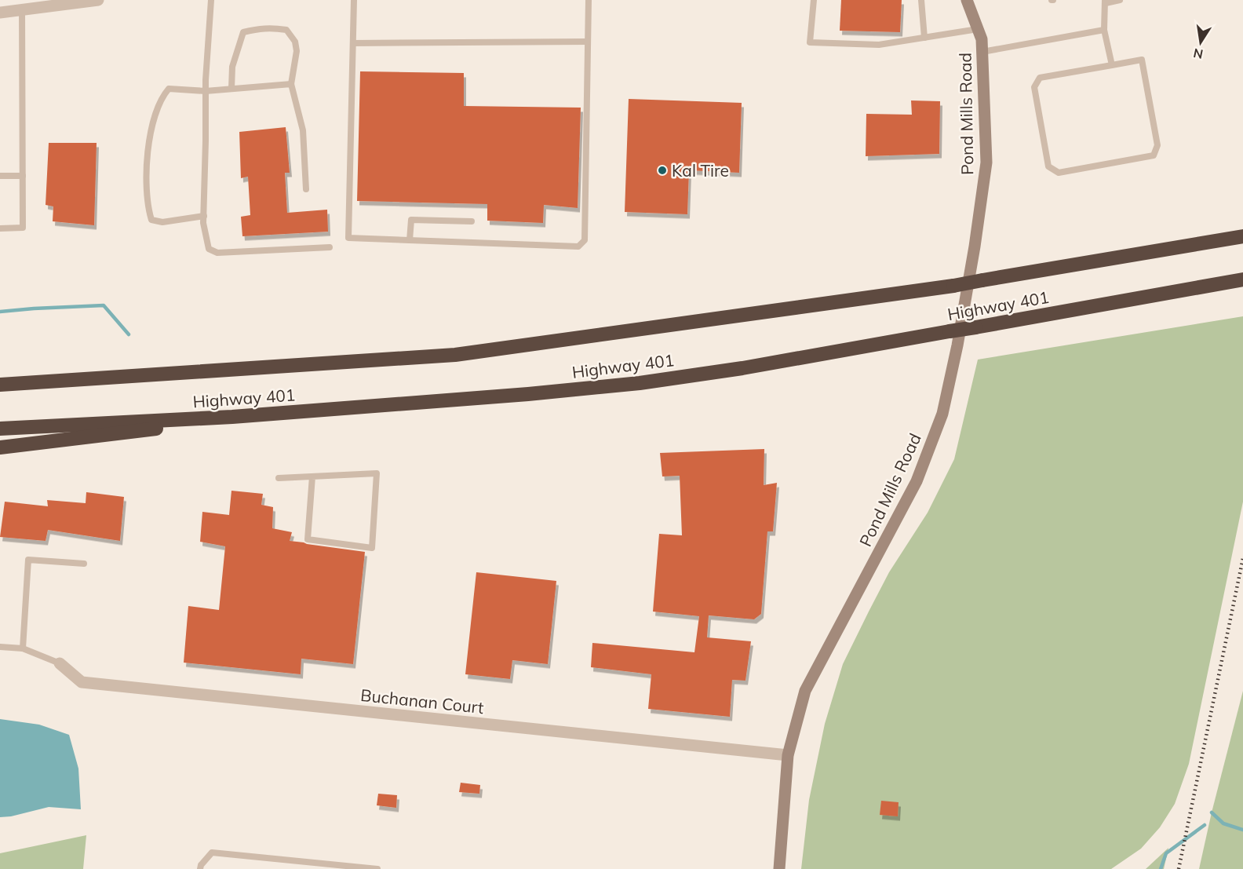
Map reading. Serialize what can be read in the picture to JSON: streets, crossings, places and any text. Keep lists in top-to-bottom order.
{
  "streets": {
    "highway": ["Highway 401"],
    "main road": ["Pond Mills Road"],
    "street": ["Buchanan Court"]
  },
  "crossings": [
    ["Pond Mills Road", "Buchanan Court"]
  ],
  "places": ["Kal Tire"],
  "north": "bottom"
}
